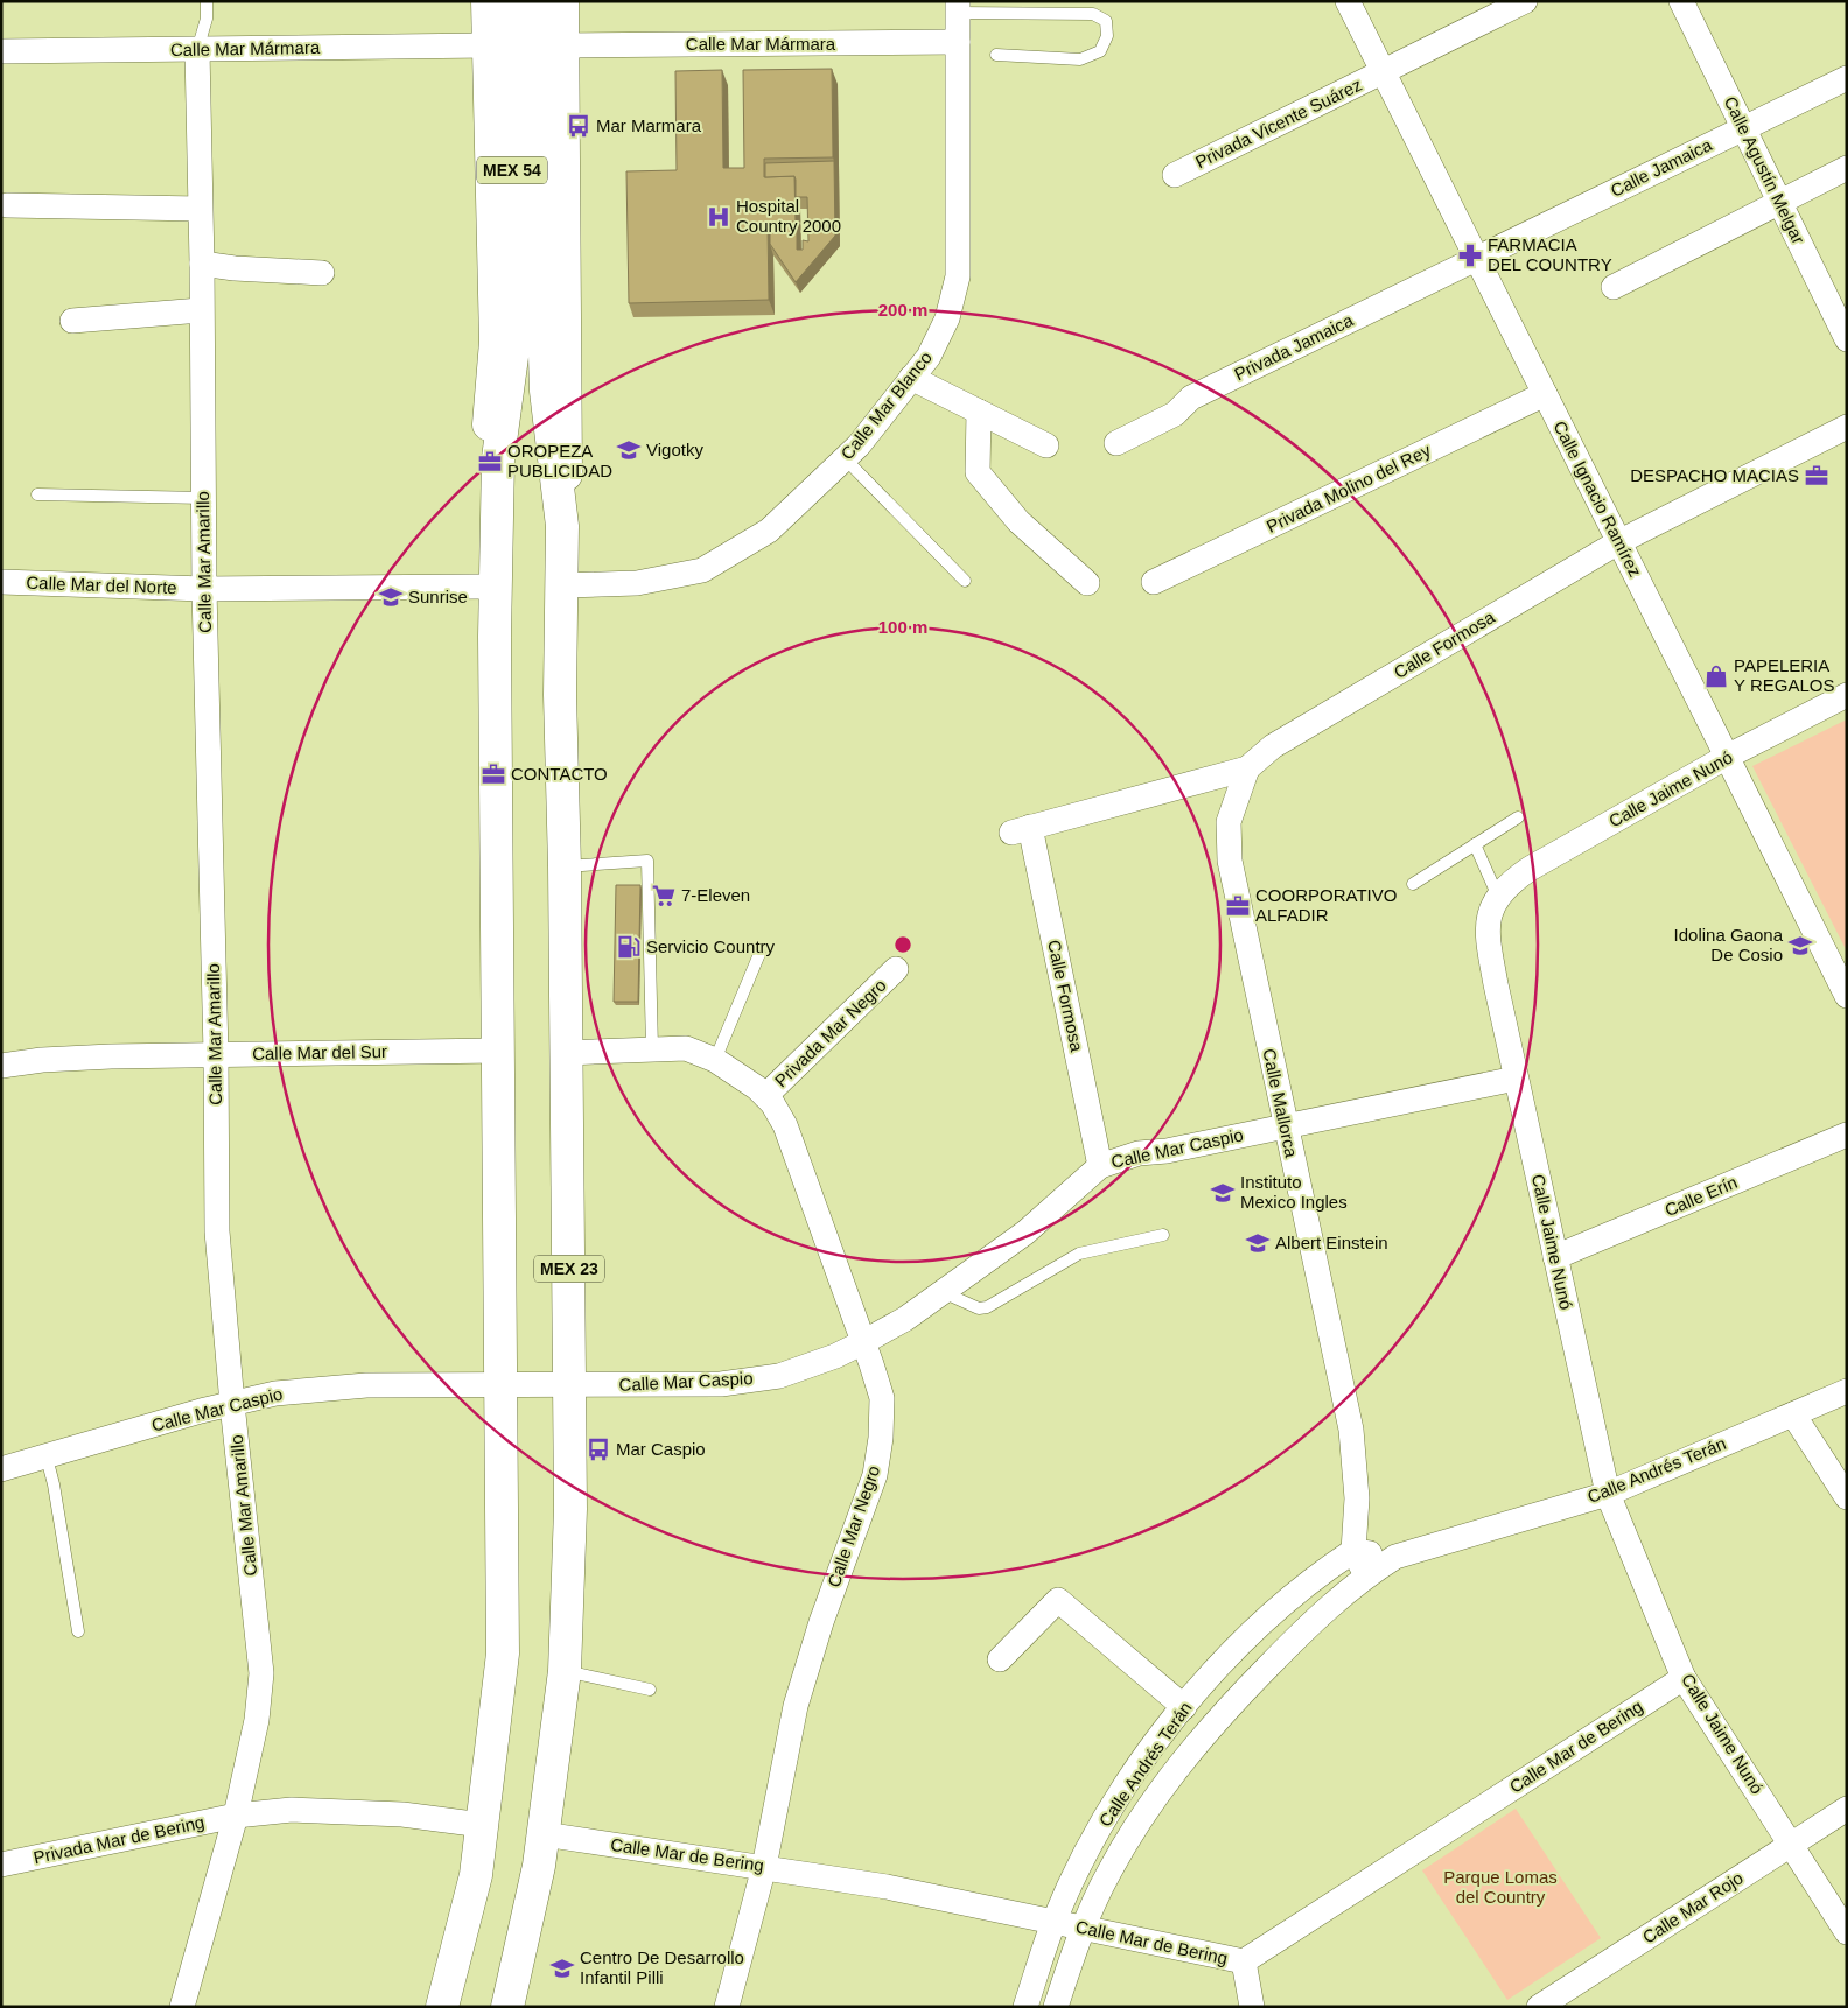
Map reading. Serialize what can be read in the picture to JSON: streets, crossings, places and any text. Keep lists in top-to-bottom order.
{
  "streets": {
    "main road": ["MEX 54", "MEX 23"],
    "street": [
      "Calle Mar Mármara",
      "Privada Vicente Suárez",
      "Calle Jamaica",
      "Calle Agustín Melgar",
      "Privada Jamaica",
      "Calle Mar Blanco",
      "Privada Molino del Rey",
      "Calle Ignacio Ramírez",
      "Calle Mar Amarillo",
      "Calle Mar del Norte",
      "Calle Formosa",
      "Calle Jaime Nunó",
      "Privada Mar Negro",
      "Calle Mar del Sur",
      "Calle Mallorca",
      "Calle Mar Caspio",
      "Calle Erín",
      "Calle Andrés Terán",
      "Calle Mar Negro",
      "Calle Mar de Bering",
      "Privada Mar de Bering",
      "Calle Mar Rojo"
    ]
  },
  "crossings": [
    ["Calle Mar Mármara", "Calle Mar Blanco"],
    ["Calle Mar Mármara", "Calle Mar Amarillo"],
    ["Calle Mar Mármara", "MEX 23"],
    ["Privada Vicente Suárez", "Calle Ignacio Ramírez"],
    ["Calle Jamaica", "Calle Agustín Melgar"],
    ["Calle Jamaica", "Privada Jamaica"],
    ["Calle Jamaica", "Calle Ignacio Ramírez"],
    ["MEX 54", "MEX 23"],
    ["Privada Jamaica", "Calle Ignacio Ramírez"],
    ["Calle Mar Blanco", "MEX 23"],
    ["Privada Molino del Rey", "Calle Ignacio Ramírez"],
    ["Calle Ignacio Ramírez", "Calle Formosa"],
    ["Calle Ignacio Ramírez", "Calle Jaime Nunó"],
    ["Calle Mar Amarillo", "Calle Mar del Norte"],
    ["Calle Mar Amarillo", "Calle Mar del Sur"],
    ["Calle Mar Amarillo", "Calle Mar Caspio"],
    ["Calle Mar Amarillo", "Privada Mar de Bering"],
    ["Calle Formosa", "Calle Mallorca"],
    ["Calle Formosa", "Calle Mar Caspio"],
    ["Calle Jaime Nunó", "Calle Mar Caspio"],
    ["Calle Jaime Nunó", "Calle Erín"],
    ["Calle Jaime Nunó", "Calle Andrés Terán"],
    ["Calle Jaime Nunó", "Calle Mar de Bering"],
    ["Calle Jaime Nunó", "Calle Mar Rojo"],
    ["Privada Mar Negro", "Calle Mar Negro"],
    ["Calle Mallorca", "Calle Mar Caspio"],
    ["Calle Mallorca", "Calle Andrés Terán"],
    ["Calle Mar Caspio", "MEX 23"],
    ["Calle Mar Caspio", "Calle Mar Negro"],
    ["MEX 23", "Calle Mar Negro"],
    ["MEX 23", "Calle Mar de Bering"],
    ["Calle Andrés Terán", "Calle Mar de Bering"],
    ["Calle Mar Negro", "Calle Mar de Bering"]
  ],
  "parks": ["Parque Lomas del Country"],
  "places": {
    "bus stop": ["Mar Marmara", "Mar Caspio"],
    "hospital": ["Hospital Country 2000"],
    "pharmacy": ["FARMACIA DEL COUNTRY"],
    "school or university": [
      "Vigotky",
      "Sunrise",
      "Idolina Gaona De Cosio",
      "Instituto Mexico Ingles",
      "Albert Einstein",
      "Centro De Desarrollo Infantil Pilli"
    ],
    "office": [
      "OROPEZA PUBLICIDAD",
      "DESPACHO MACIAS",
      "CONTACTO",
      "COORPORATIVO ALFADIR"
    ],
    "shop": ["PAPELERIA Y REGALOS"],
    "supermarket": ["7-Eleven"],
    "fuel station": ["Servicio Country"]
  },
  "rings": ["200 m", "100 m"]
}
